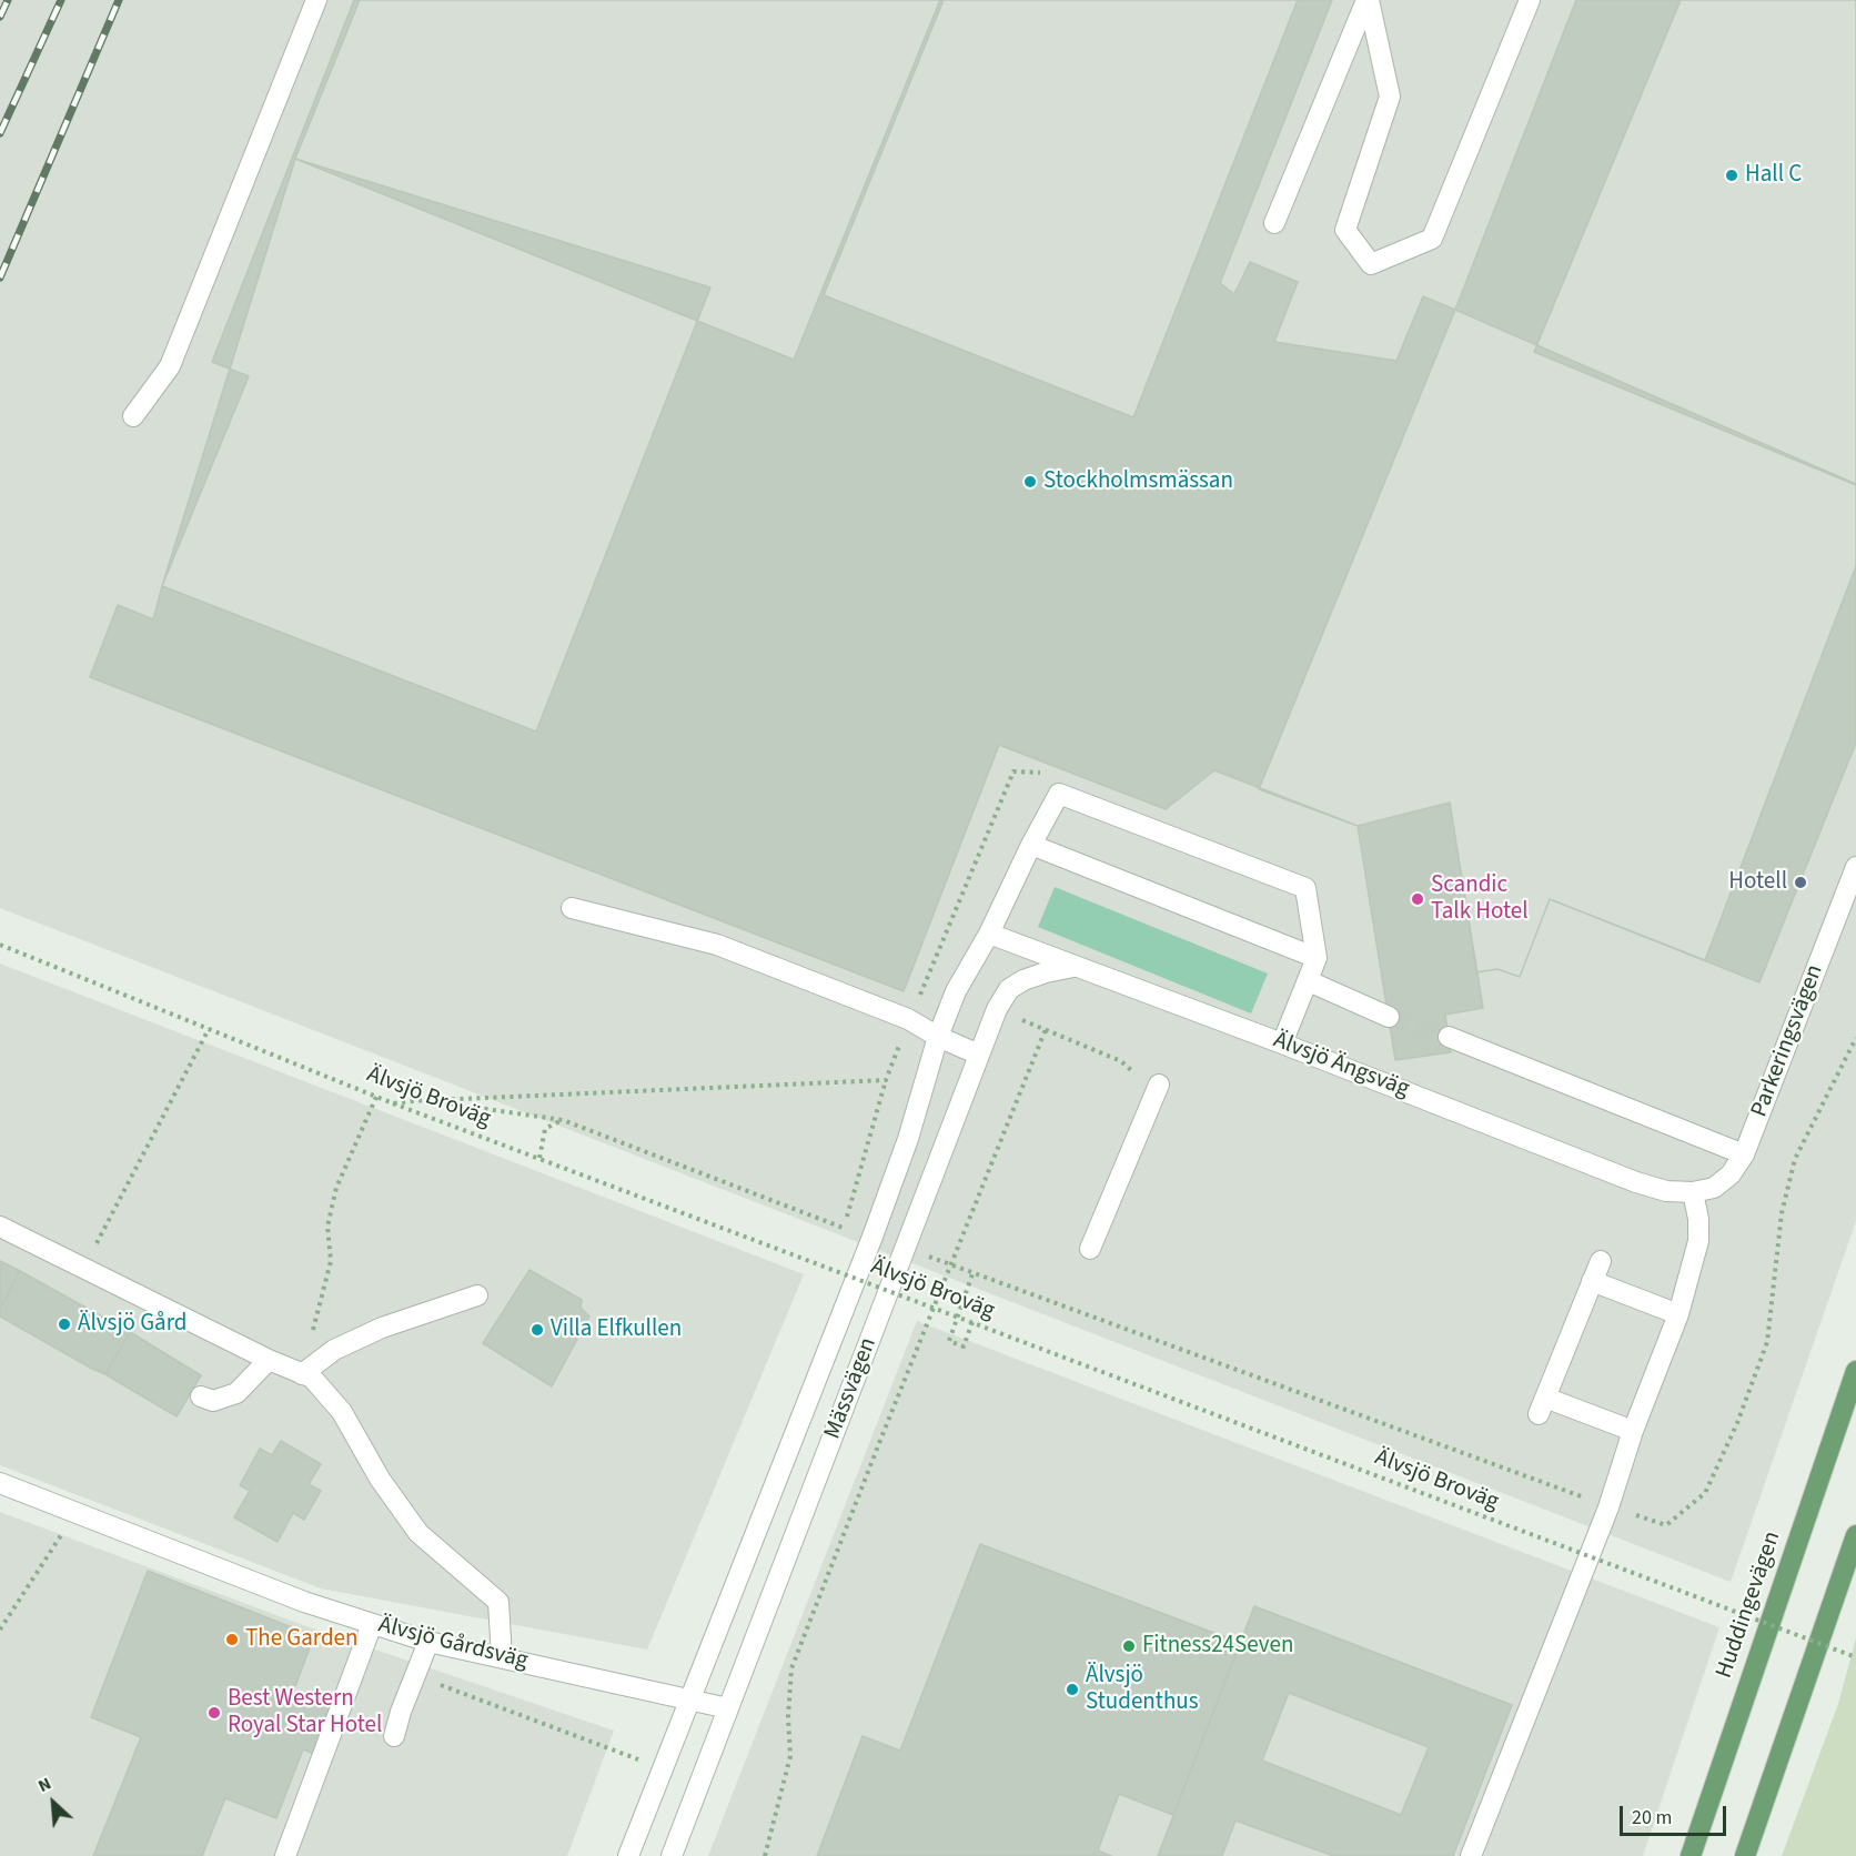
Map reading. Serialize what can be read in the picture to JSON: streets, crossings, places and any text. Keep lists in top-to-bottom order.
{
  "streets": {
    "main road": ["Huddingevägen"],
    "street": [
      "Parkeringsvägen",
      "Älvsjö Ängsväg",
      "Mässvägen",
      "Älvsjö Gårdsväg"
    ],
    "path": ["Älvsjö Broväg"]
  },
  "crossings": [
    ["Parkeringsvägen", "Älvsjö Ängsväg"],
    ["Älvsjö Ängsväg", "Mässvägen"],
    ["Mässvägen", "Älvsjö Gårdsväg"]
  ],
  "places": [
    "Hall C",
    "Stockholmsmässan",
    "Hotell",
    "Scandic Talk Hotel",
    "Älvsjö Gård",
    "Villa Elfkullen",
    "The Garden",
    "Fitness24Seven",
    "Älvsjö Studenthus",
    "Best Western Royal Star Hotel"
  ],
  "scale_bar": "20 m",
  "north": "top left"
}
